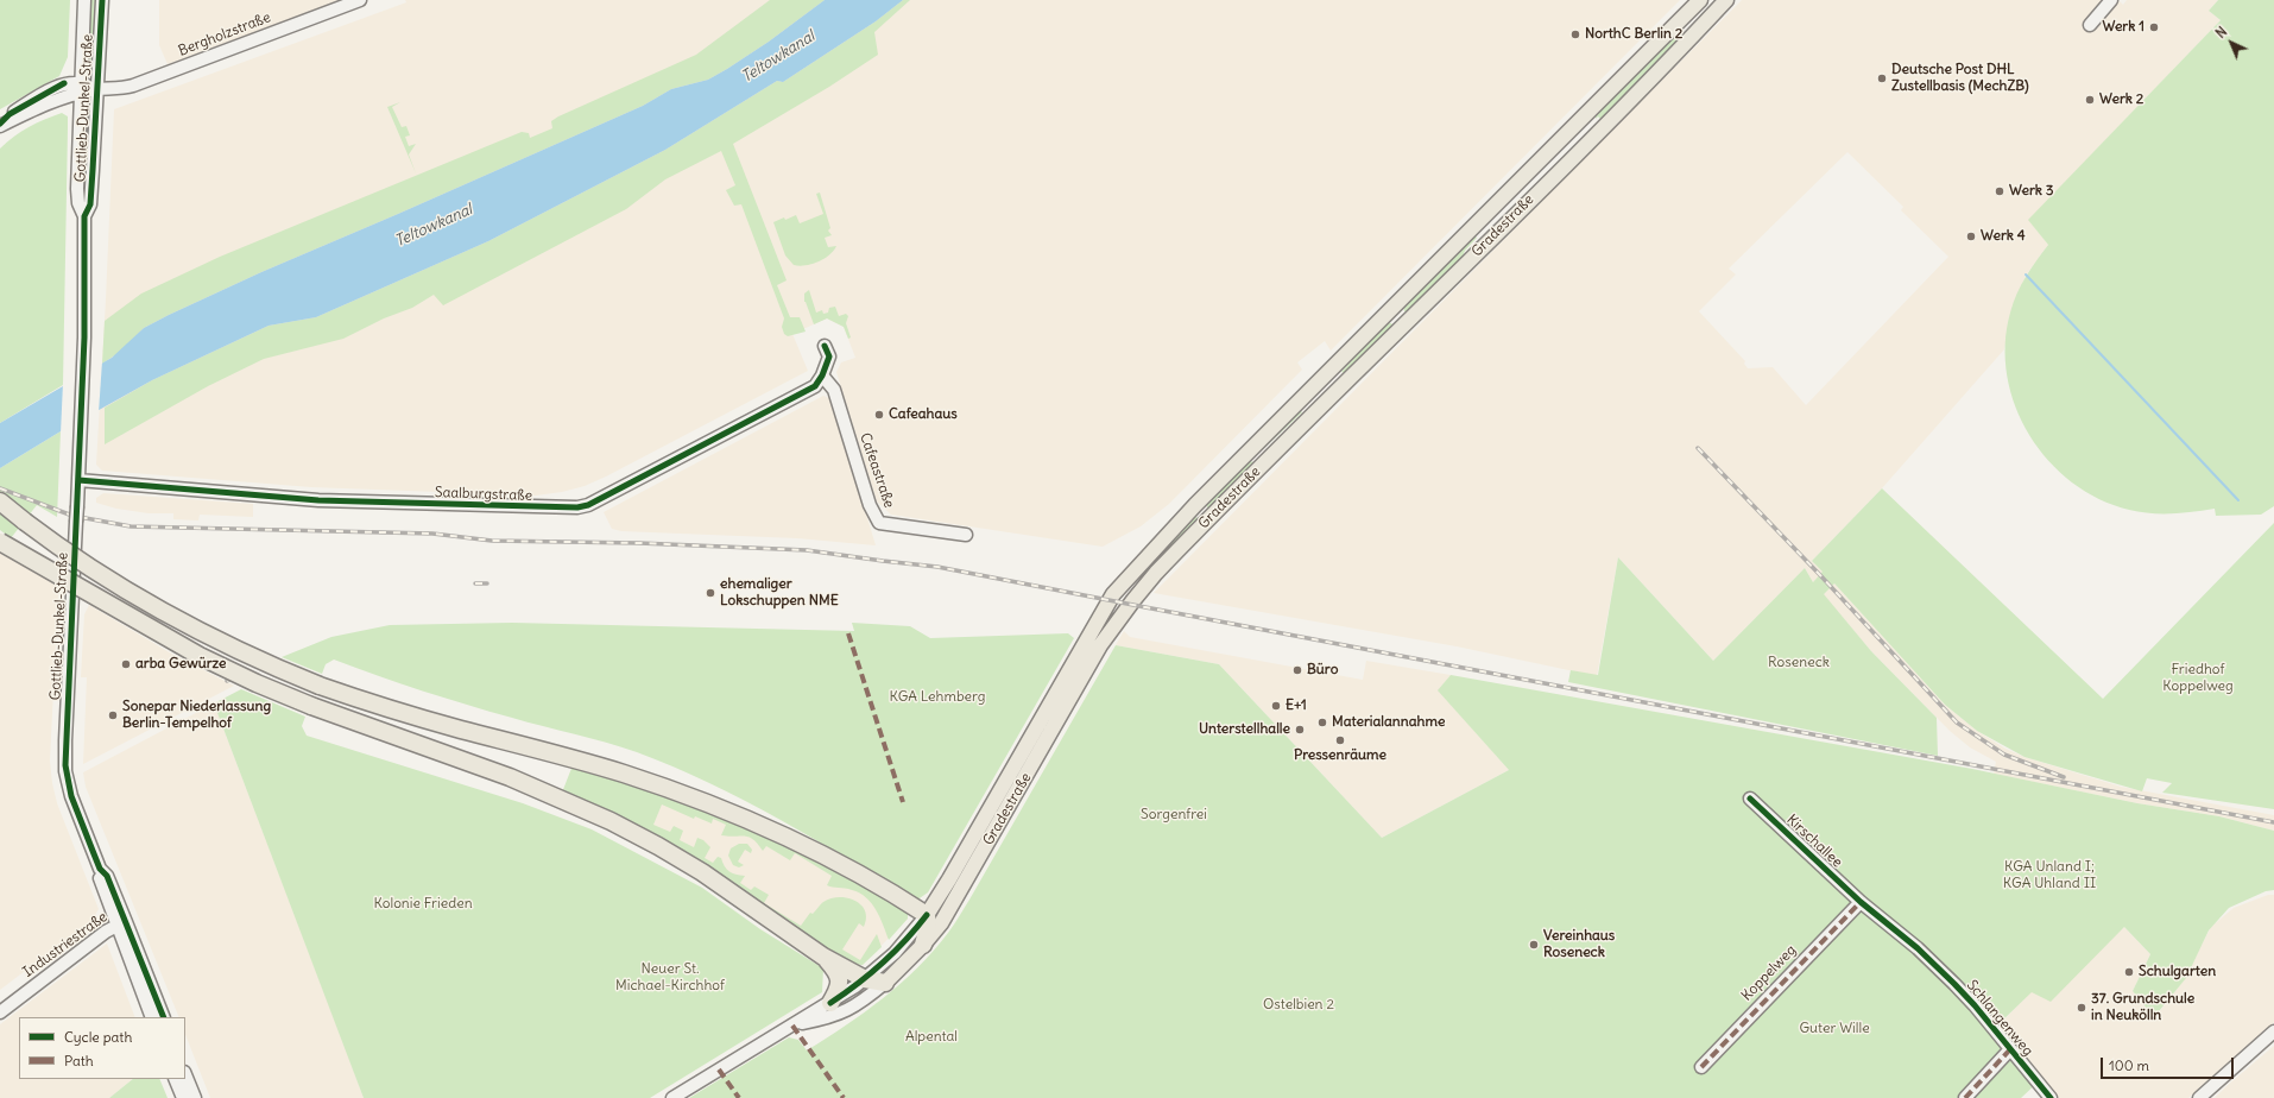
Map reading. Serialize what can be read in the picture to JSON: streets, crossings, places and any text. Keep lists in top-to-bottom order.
{
  "streets": {
    "main road": ["Gradestraße"],
    "street": [
      "Bergholzstraße",
      "Gottlieb-Dunkel-Straße",
      "Cafeastraße",
      "Saalburgstraße",
      "Kirschallee",
      "Industriestraße",
      "Koppelweg",
      "Schlangenweg"
    ]
  },
  "crossings": [
    ["Bergholzstraße", "Gottlieb-Dunkel-Straße"],
    ["Gottlieb-Dunkel-Straße", "Saalburgstraße"],
    ["Gottlieb-Dunkel-Straße", "Industriestraße"],
    ["Cafeastraße", "Saalburgstraße"],
    ["Kirschallee", "Koppelweg"],
    ["Kirschallee", "Schlangenweg"],
    ["Koppelweg", "Schlangenweg"]
  ],
  "water": ["Teltowkanal"],
  "parks": [
    "Roseneck",
    "Friedhof Koppelweg",
    "KGA Lehmberg",
    "Sorgenfrei",
    "KGA Unland I; KGA Uhland II",
    "Kolonie Frieden",
    "Neuer St. Michael-Kirchhof",
    "Ostelbien 2",
    "Guter Wille",
    "Alpental"
  ],
  "places": [
    "Werk 1",
    "NorthC Berlin 2",
    "Deutsche Post DHL Zustellbasis (MechZB)",
    "Werk 2",
    "Werk 3",
    "Werk 4",
    "Cafeahaus",
    "ehemaliger Lokschuppen NME",
    "arba Gewürze",
    "Büro",
    "E+1",
    "Sonepar Niederlassung Berlin-Tempelhof",
    "Materialannahme",
    "Unterstellhalle",
    "Pressenräume",
    "Vereinhaus Roseneck",
    "Schulgarten",
    "37. Grundschule in Neukölln"
  ],
  "legend": ["Cycle path", "Path"],
  "scale_bar": "100 m",
  "north": "top left"
}
